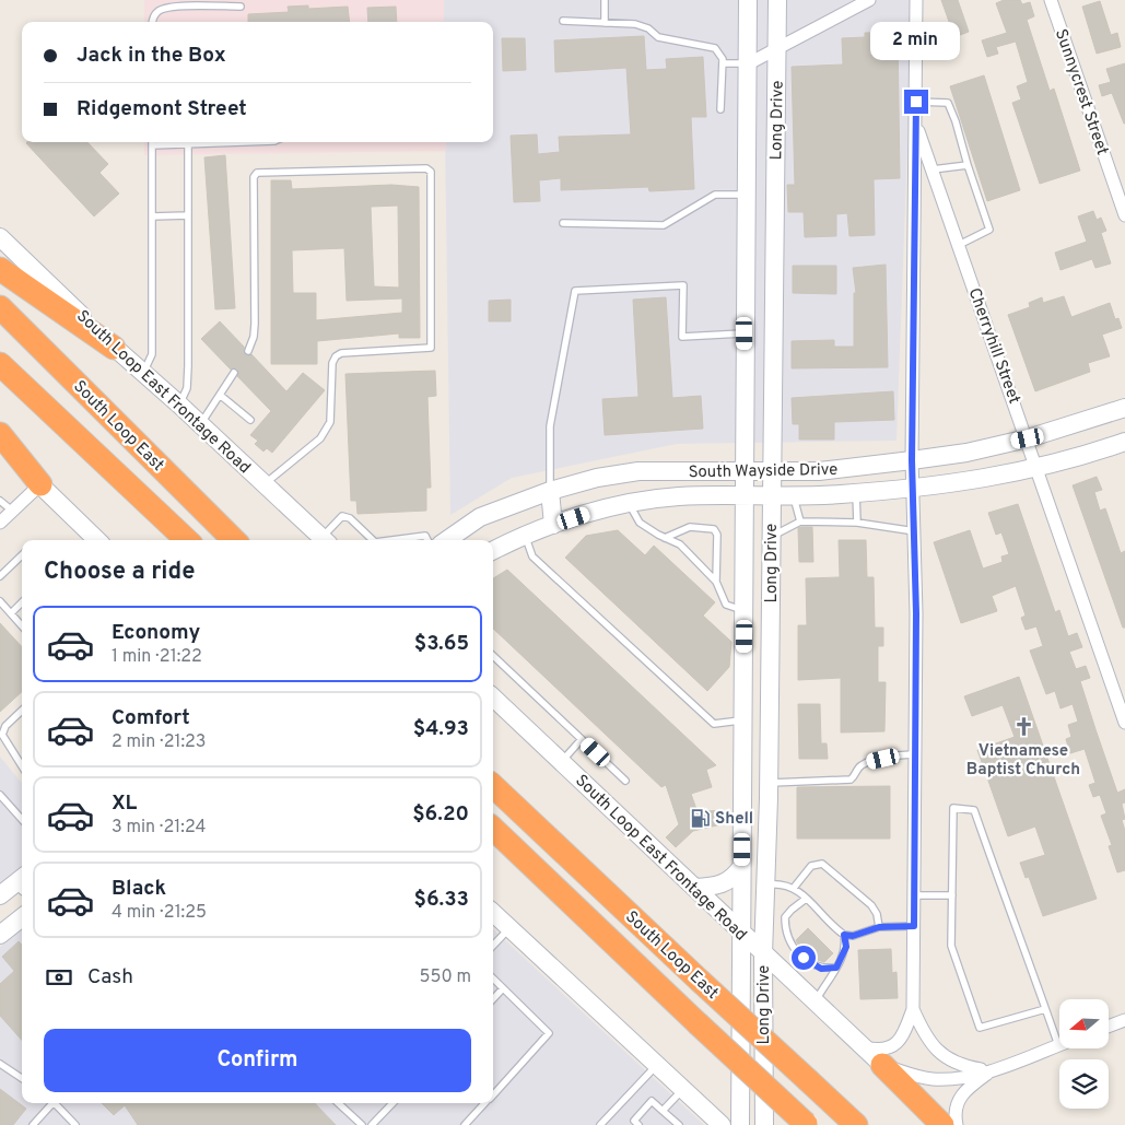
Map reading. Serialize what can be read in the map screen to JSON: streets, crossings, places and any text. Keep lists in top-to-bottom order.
{
  "streets": {
    "highway": ["South Loop East"],
    "main road": ["Long Drive", "South Loop East Frontage Road", "South Wayside Drive"],
    "street": ["Sunnycrest Street", "Cherryhill Street"]
  },
  "crossings": [
    ["Long Drive", "South Loop East Frontage Road"],
    ["Long Drive", "South Wayside Drive"],
    ["Cherryhill Street", "South Wayside Drive"]
  ],
  "places": {
    "church": ["Vietnamese Baptist Church"],
    "fuel station": ["Shell"]
  },
  "north": "left",
  "page": {
    "bubble": "2 min",
    "banner": ["Jack in the Box", "Ridgemont Street"],
    "heading": "Choose a ride",
    "list": [
      {
        "name": "Economy",
        "note": "1 min · 21:22",
        "value": "$3.65"
      },
      {
        "name": "Comfort",
        "note": "2 min · 21:23",
        "value": "$4.93"
      },
      {
        "name": "XL",
        "note": "3 min · 21:24",
        "value": "$6.20"
      },
      {
        "name": "Black",
        "note": "4 min · 21:25",
        "value": "$6.33"
      }
    ],
    "pay": ["Cash", "550 m"],
    "buttons": "Confirm"
  }
}
